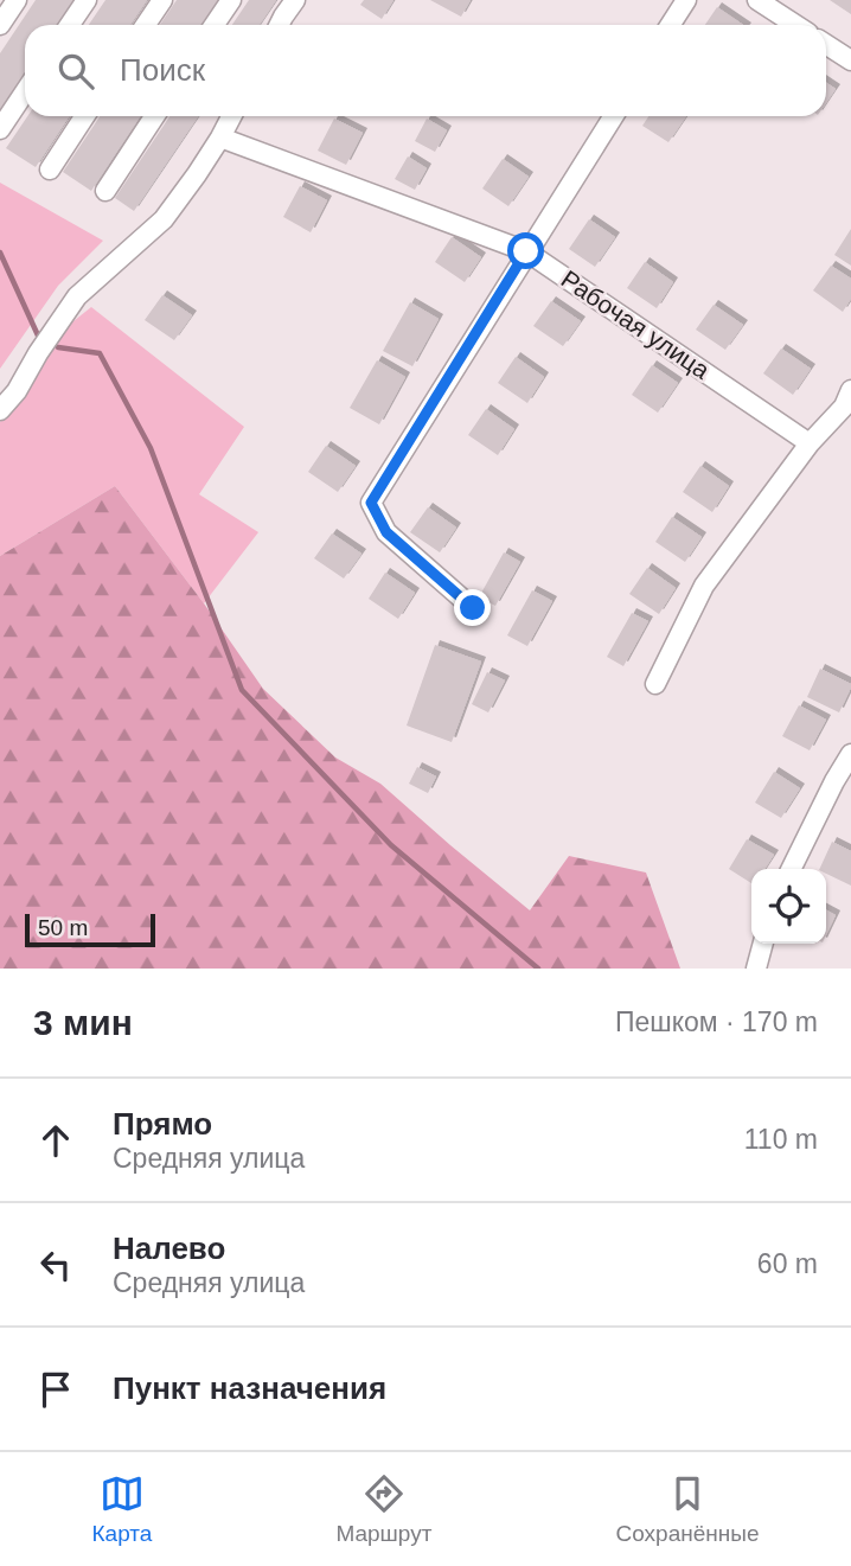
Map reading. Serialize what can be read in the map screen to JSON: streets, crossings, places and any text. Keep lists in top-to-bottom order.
{
  "streets": {
    "street": ["Рабочая улица"]
  },
  "scale_bar": "50 m",
  "page": {
    "search": "Поиск",
    "scale": "50 m",
    "heading": ["3 мин", "Пешком · 170 m"],
    "list": [
      ["Прямо", "Средняя улица", "110 m"],
      ["Налево", "Средняя улица", "60 m"],
      "Пункт назначения"
    ],
    "nav": ["Карта", "Маршрут", "Сохранённые"]
  }
}
